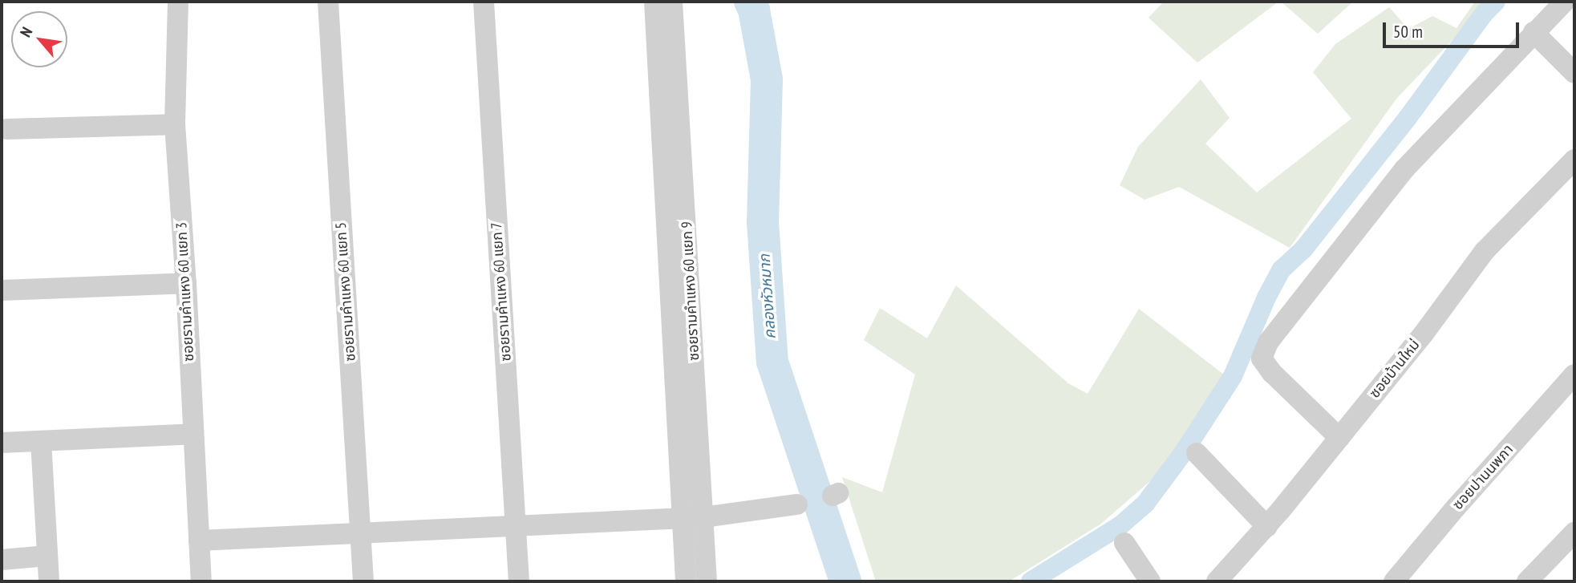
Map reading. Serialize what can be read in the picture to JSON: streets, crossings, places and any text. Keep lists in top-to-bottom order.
{
  "streets": {
    "street": [
      "ซอยรามคำแหง 60 แยก 9",
      "ซอยรามคำแหง 60 แยก 3",
      "ซอยรามคำแหง 60 แยก 5",
      "ซอยรามคำแหง 60 แยก 7",
      "ซอยบ้านใหม่",
      "ซอยปานนพภา"
    ]
  },
  "water": ["คลองหัวหมาก"],
  "scale_bar": "50 m",
  "north": "top left"
}
